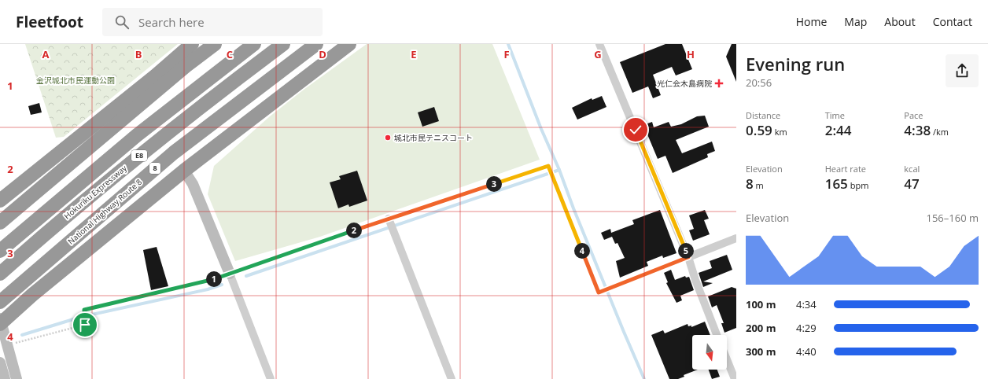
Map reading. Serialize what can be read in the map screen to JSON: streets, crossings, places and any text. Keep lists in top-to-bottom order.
{
  "streets": {
    "highway": [
      "E8",
      "8",
      "Hokuriku Expressway",
      "National Highway Route 8"
    ]
  },
  "parks": ["金沢城北市民運動公園"],
  "places": {
    "health": ["光仁会木島病院"],
    "other": ["城北市民テニスコート"]
  },
  "north": "bottom",
  "page": {
    "header": "Fleetfoot",
    "search": "Search here",
    "nav": [
      "Home",
      "Map",
      "About",
      "Contact"
    ],
    "heading": ["Evening run", "20:56"],
    "stats": [
      ["Distance", "0.59 km"],
      ["Time", "2:44"],
      ["Pace", "4:38 /km"],
      ["Elevation", "8 m"],
      ["Heart rate", "165 bpm"],
      ["kcal", "47"]
    ],
    "pins": [
      "3",
      "2",
      "4",
      "5",
      "1"
    ],
    "chart": ["Elevation", "156–160 m"],
    "list": [
      {
        "name": "100 m",
        "note": "4:34"
      },
      {
        "name": "200 m",
        "note": "4:29"
      },
      {
        "name": "300 m",
        "note": "4:40"
      }
    ]
  },
  "grid": {
    "columns": [
      "A",
      "B",
      "C",
      "D",
      "E",
      "F",
      "G",
      "H"
    ],
    "rows": [
      "1",
      "2",
      "3",
      "4"
    ]
  }
}
